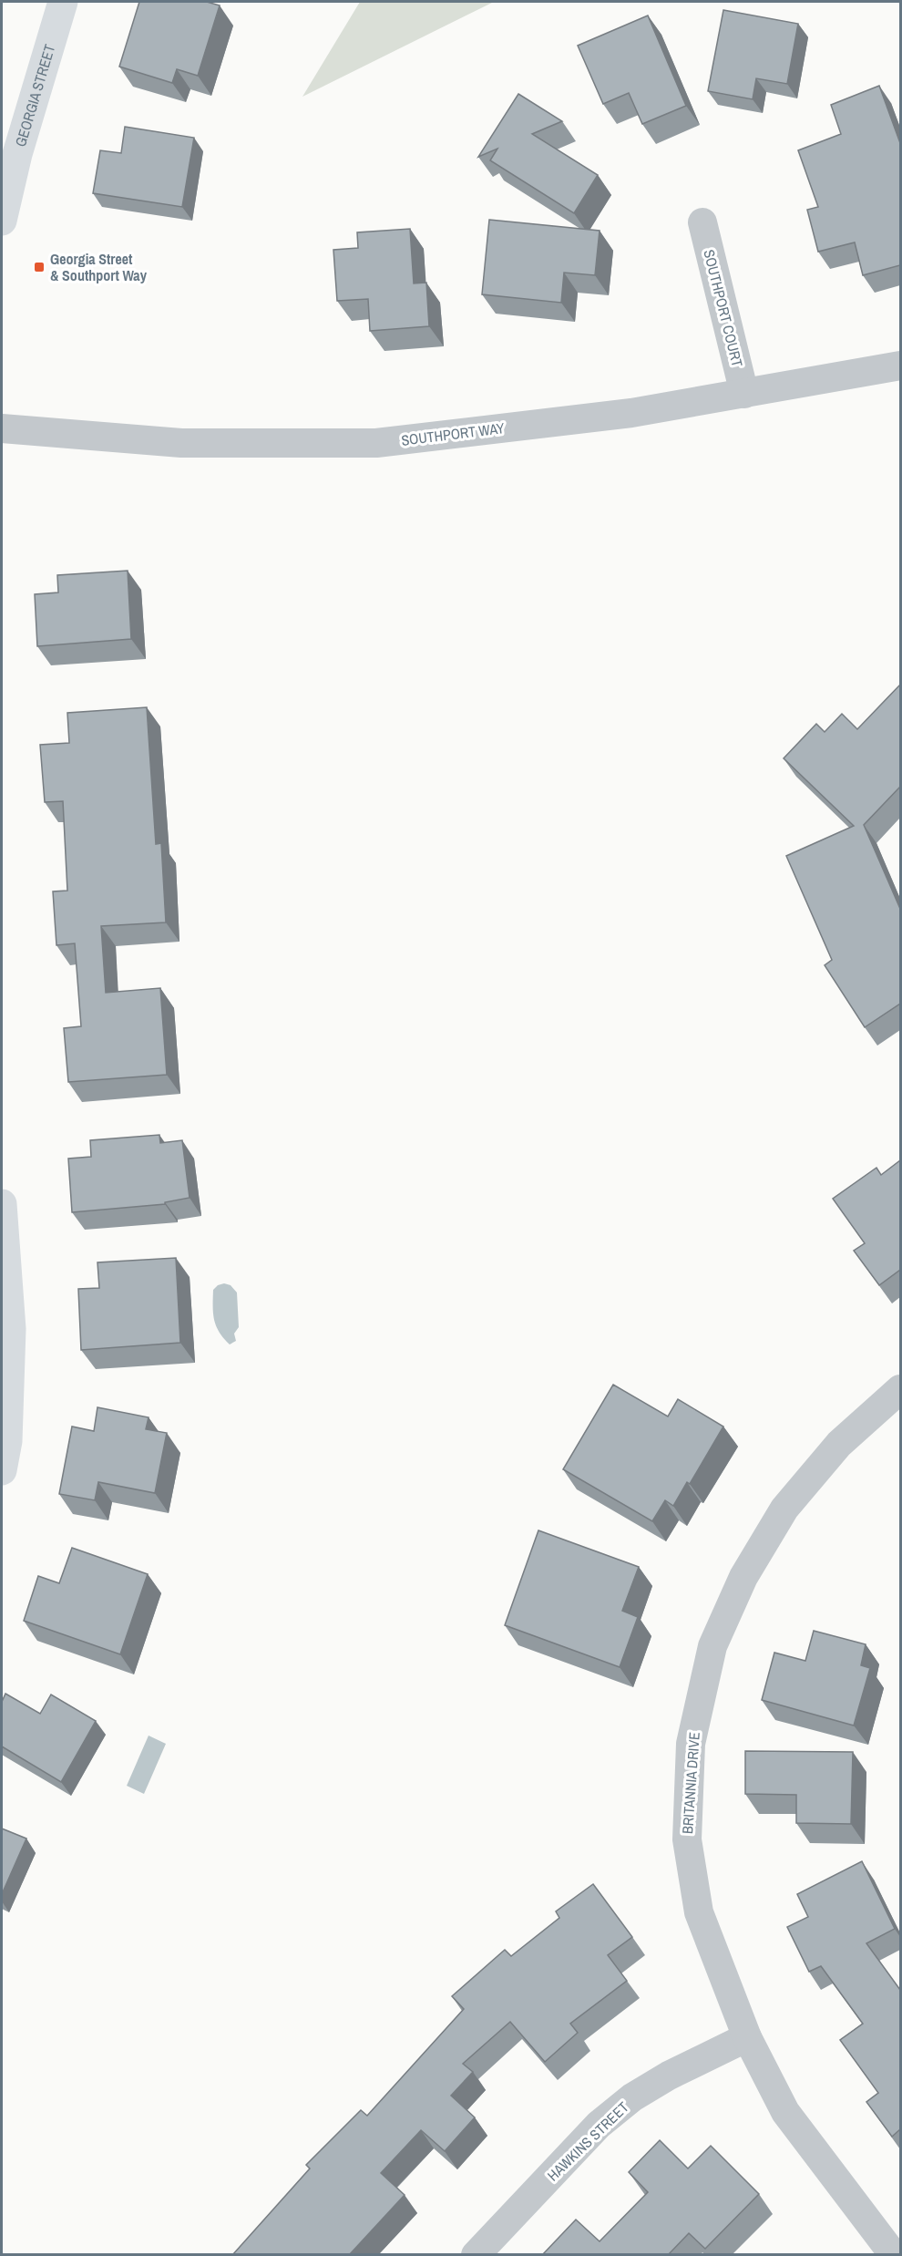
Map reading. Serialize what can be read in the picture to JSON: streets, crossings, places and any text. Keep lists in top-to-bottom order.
{
  "streets": {
    "street": [
      "GEORGIA STREET",
      "SOUTHPORT COURT",
      "SOUTHPORT WAY",
      "BRITANNIA DRIVE",
      "HAWKINS STREET"
    ]
  },
  "crossings": [
    ["SOUTHPORT COURT", "SOUTHPORT WAY"],
    ["BRITANNIA DRIVE", "HAWKINS STREET"]
  ],
  "places": {
    "transit": ["Georgia Street & Southport Way"]
  }
}
